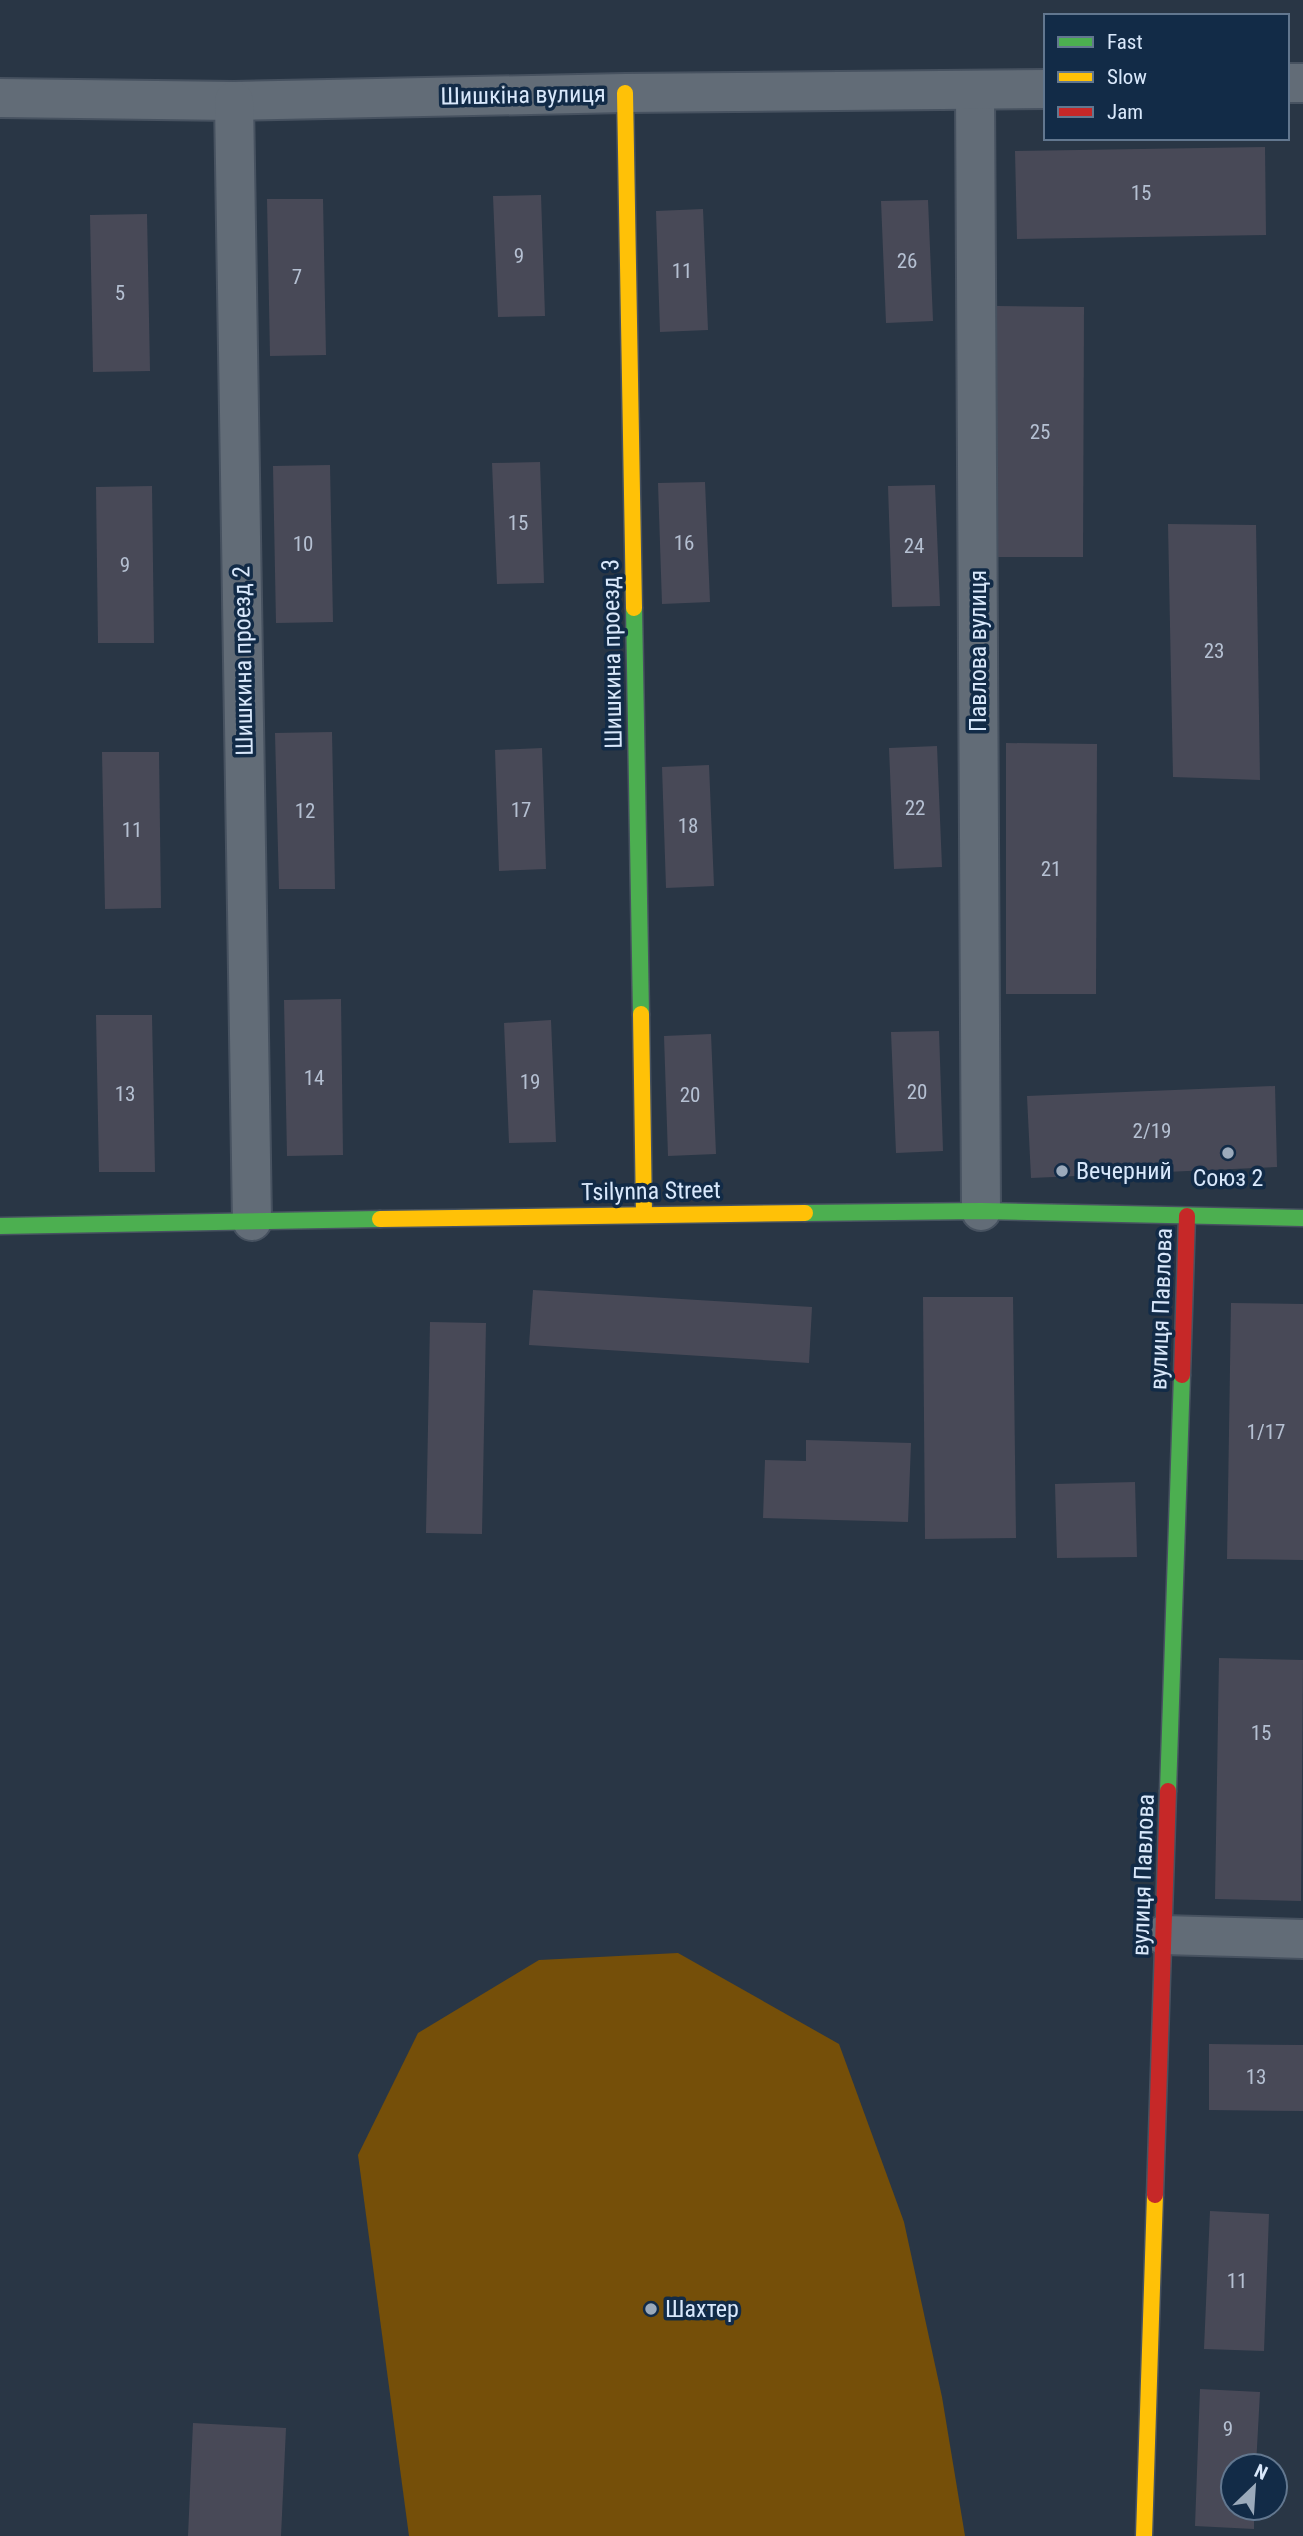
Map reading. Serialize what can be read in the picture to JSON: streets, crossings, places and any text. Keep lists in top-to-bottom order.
{
  "streets": {
    "street": [
      "Шишкіна вулиця",
      "Павлова вулиця",
      "Шишкина проезд 3",
      "Шишкина проезд 2",
      "Tsilynna Street",
      "вулиця Павлова"
    ]
  },
  "crossings": [
    ["Шишкіна вулиця", "Павлова вулиця"],
    ["Шишкіна вулиця", "Шишкина проезд 3"],
    ["Шишкіна вулиця", "Шишкина проезд 2"],
    ["Павлова вулиця", "Tsilynna Street"],
    ["Шишкина проезд 3", "Tsilynna Street"],
    ["Шишкина проезд 2", "Tsilynna Street"],
    ["Tsilynna Street", "вулиця Павлова"]
  ],
  "places": ["Союз 2", "Вечерний", "Шахтер"],
  "house_numbers": [
    "15",
    "9",
    "26",
    "11",
    "7",
    "5",
    "25",
    "15",
    "16",
    "10",
    "24",
    "9",
    "23",
    "22",
    "17",
    "12",
    "18",
    "11",
    "21",
    "14",
    "19",
    "20",
    "13",
    "20",
    "2/19",
    "1/17",
    "15",
    "13",
    "11",
    "9"
  ],
  "legend": ["Fast", "Slow", "Jam"],
  "north": "top right"
}
